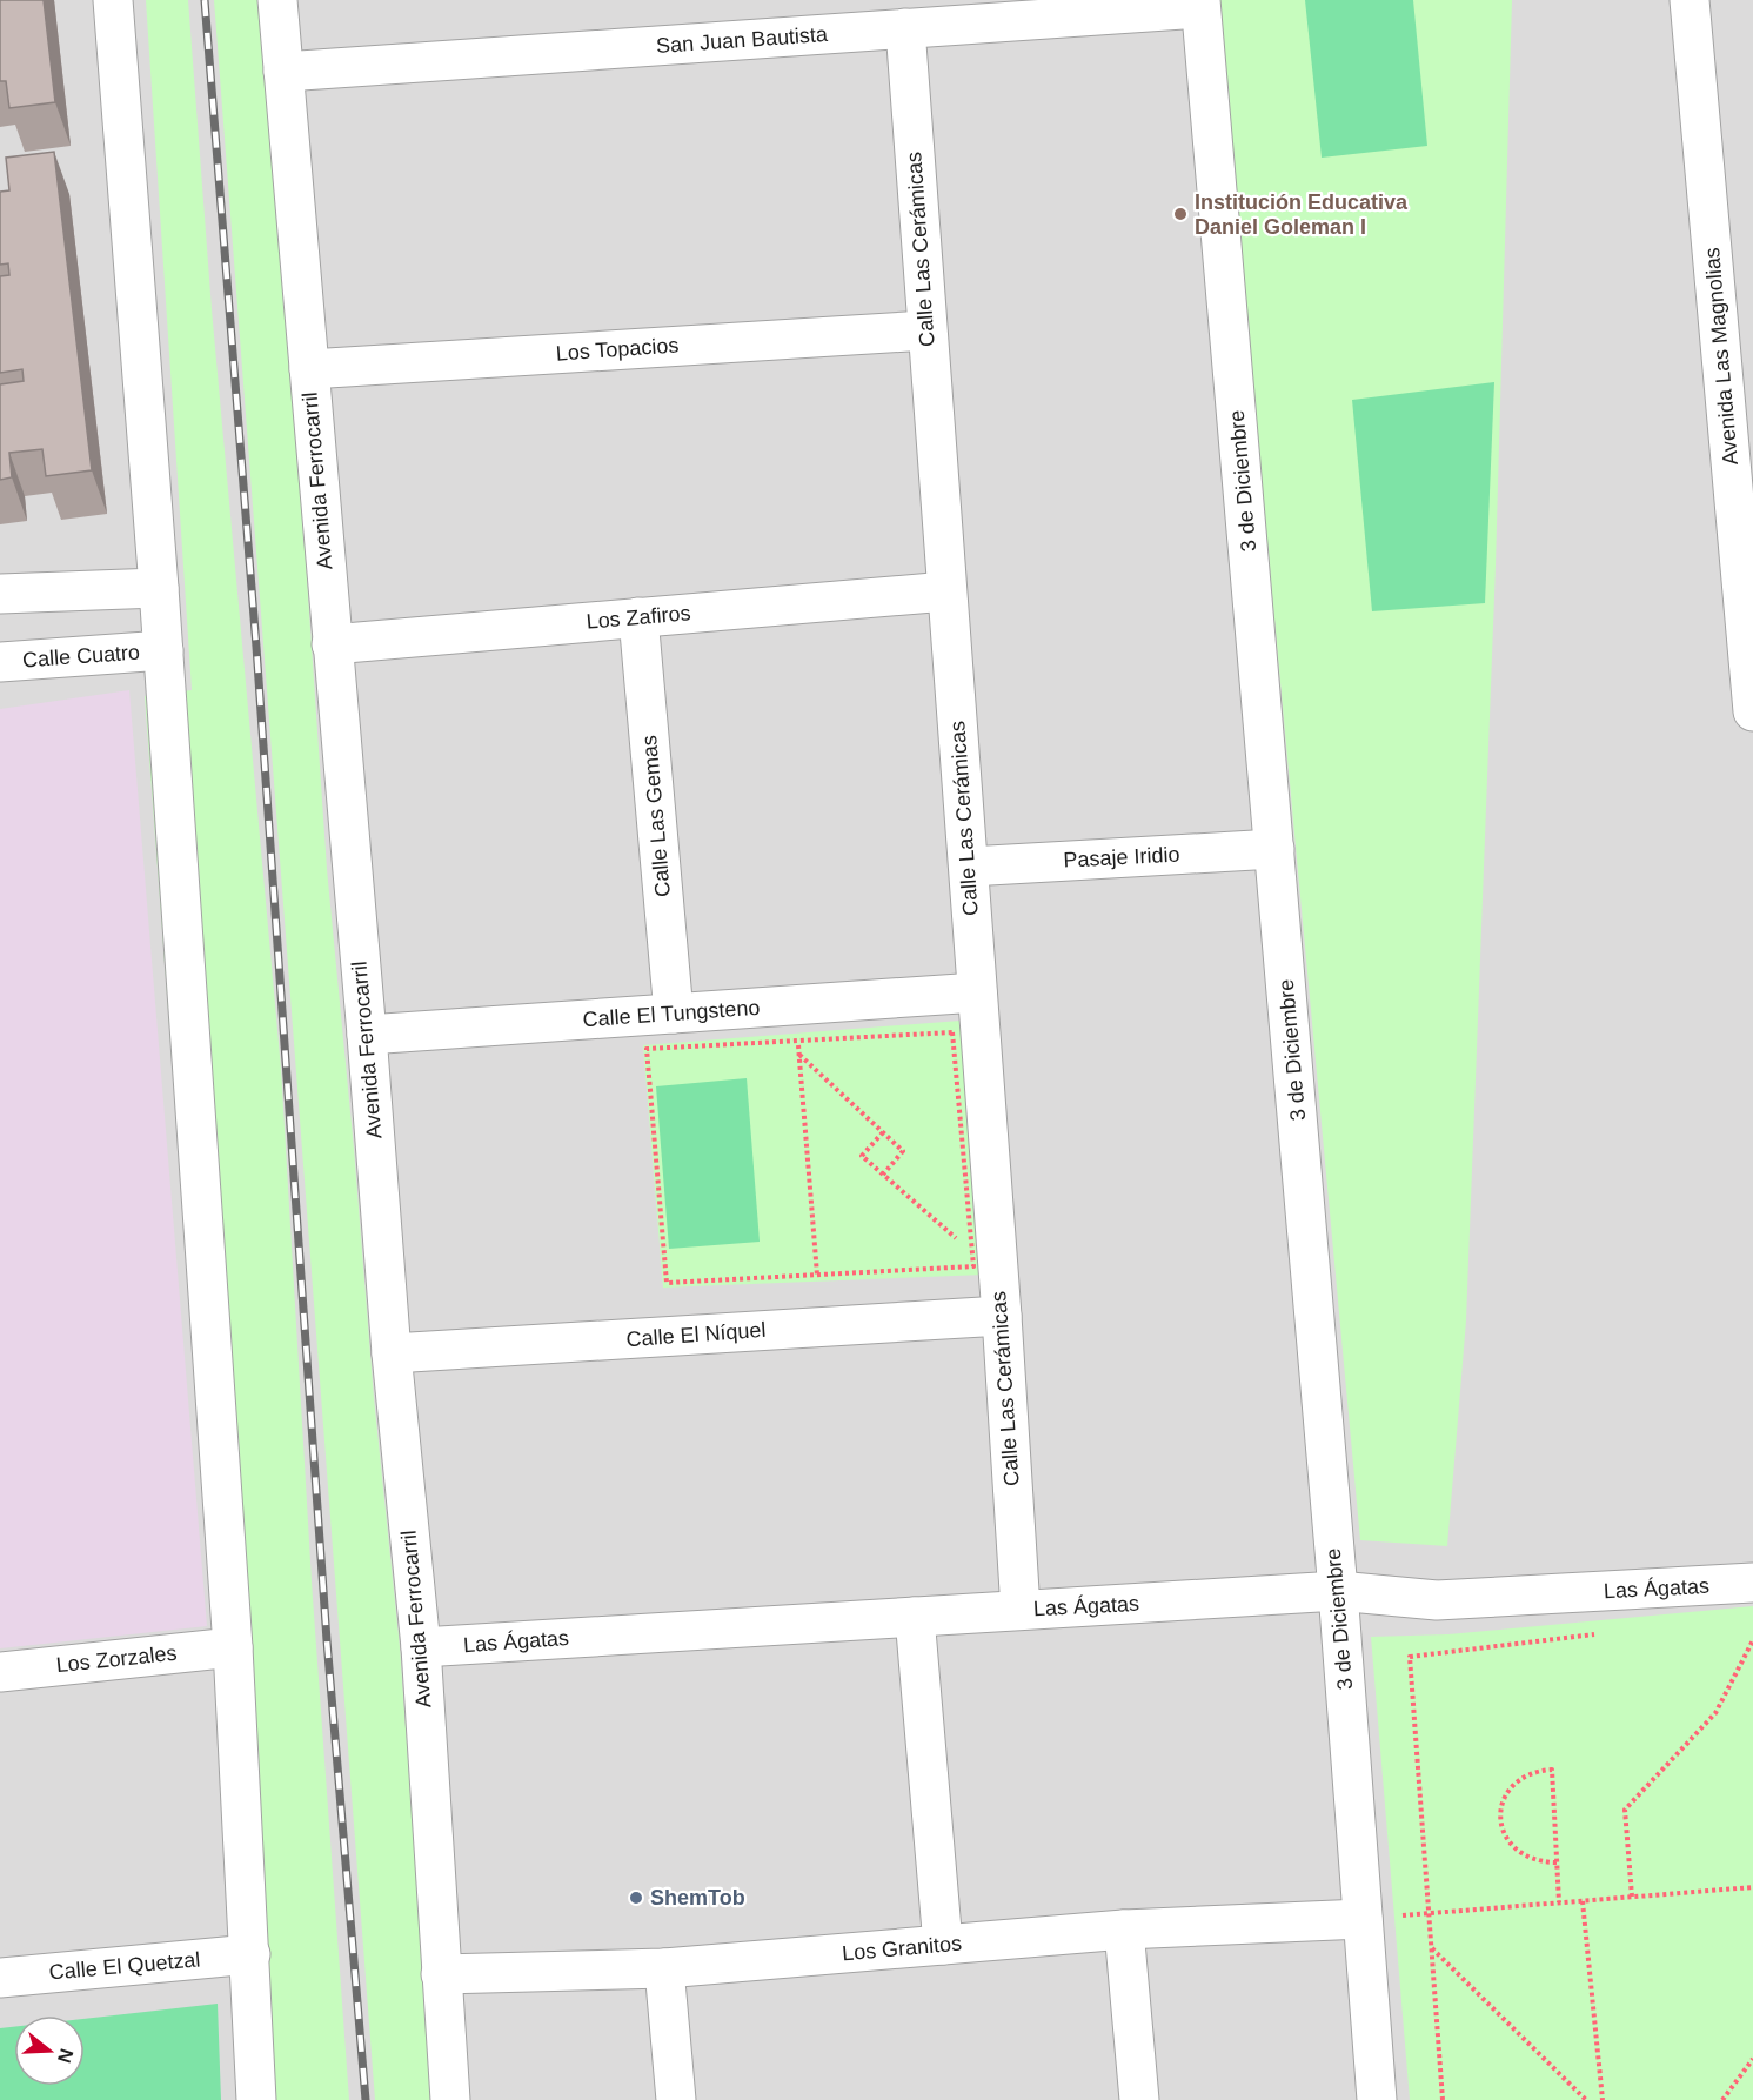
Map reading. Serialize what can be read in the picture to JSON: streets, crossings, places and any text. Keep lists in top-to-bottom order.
{
  "streets": {
    "street": [
      "San Juan Bautista",
      "Calle Las Cerámicas",
      "Los Topacios",
      "Avenida Las Magnolias",
      "Avenida Ferrocarril",
      "3 de Diciembre",
      "Los Zafiros",
      "Calle Cuatro",
      "Calle Las Gemas",
      "Pasaje Iridio",
      "Calle El Tungsteno",
      "Calle El Níquel",
      "Las Ágatas",
      "Los Zorzales",
      "Los Granitos",
      "Calle El Quetzal"
    ]
  },
  "crossings": [
    ["San Juan Bautista", "Calle Las Cerámicas"],
    ["San Juan Bautista", "Avenida Ferrocarril"],
    ["San Juan Bautista", "3 de Diciembre"],
    ["Calle Las Cerámicas", "Los Topacios"],
    ["Calle Las Cerámicas", "Los Zafiros"],
    ["Calle Las Cerámicas", "Pasaje Iridio"],
    ["Calle Las Cerámicas", "Calle El Tungsteno"],
    ["Calle Las Cerámicas", "Calle El Níquel"],
    ["Calle Las Cerámicas", "Las Ágatas"],
    ["Los Topacios", "Avenida Ferrocarril"],
    ["Avenida Ferrocarril", "Los Zafiros"],
    ["Avenida Ferrocarril", "Calle El Tungsteno"],
    ["Avenida Ferrocarril", "Calle El Níquel"],
    ["Avenida Ferrocarril", "Las Ágatas"],
    ["Avenida Ferrocarril", "Los Granitos"],
    ["3 de Diciembre", "Pasaje Iridio"],
    ["3 de Diciembre", "Las Ágatas"],
    ["3 de Diciembre", "Los Granitos"],
    ["Los Zafiros", "Calle Las Gemas"],
    ["Calle Las Gemas", "Calle El Tungsteno"]
  ],
  "places": ["Institución Educativa Daniel Goleman I", "ShemTob"],
  "north": "right"
}
